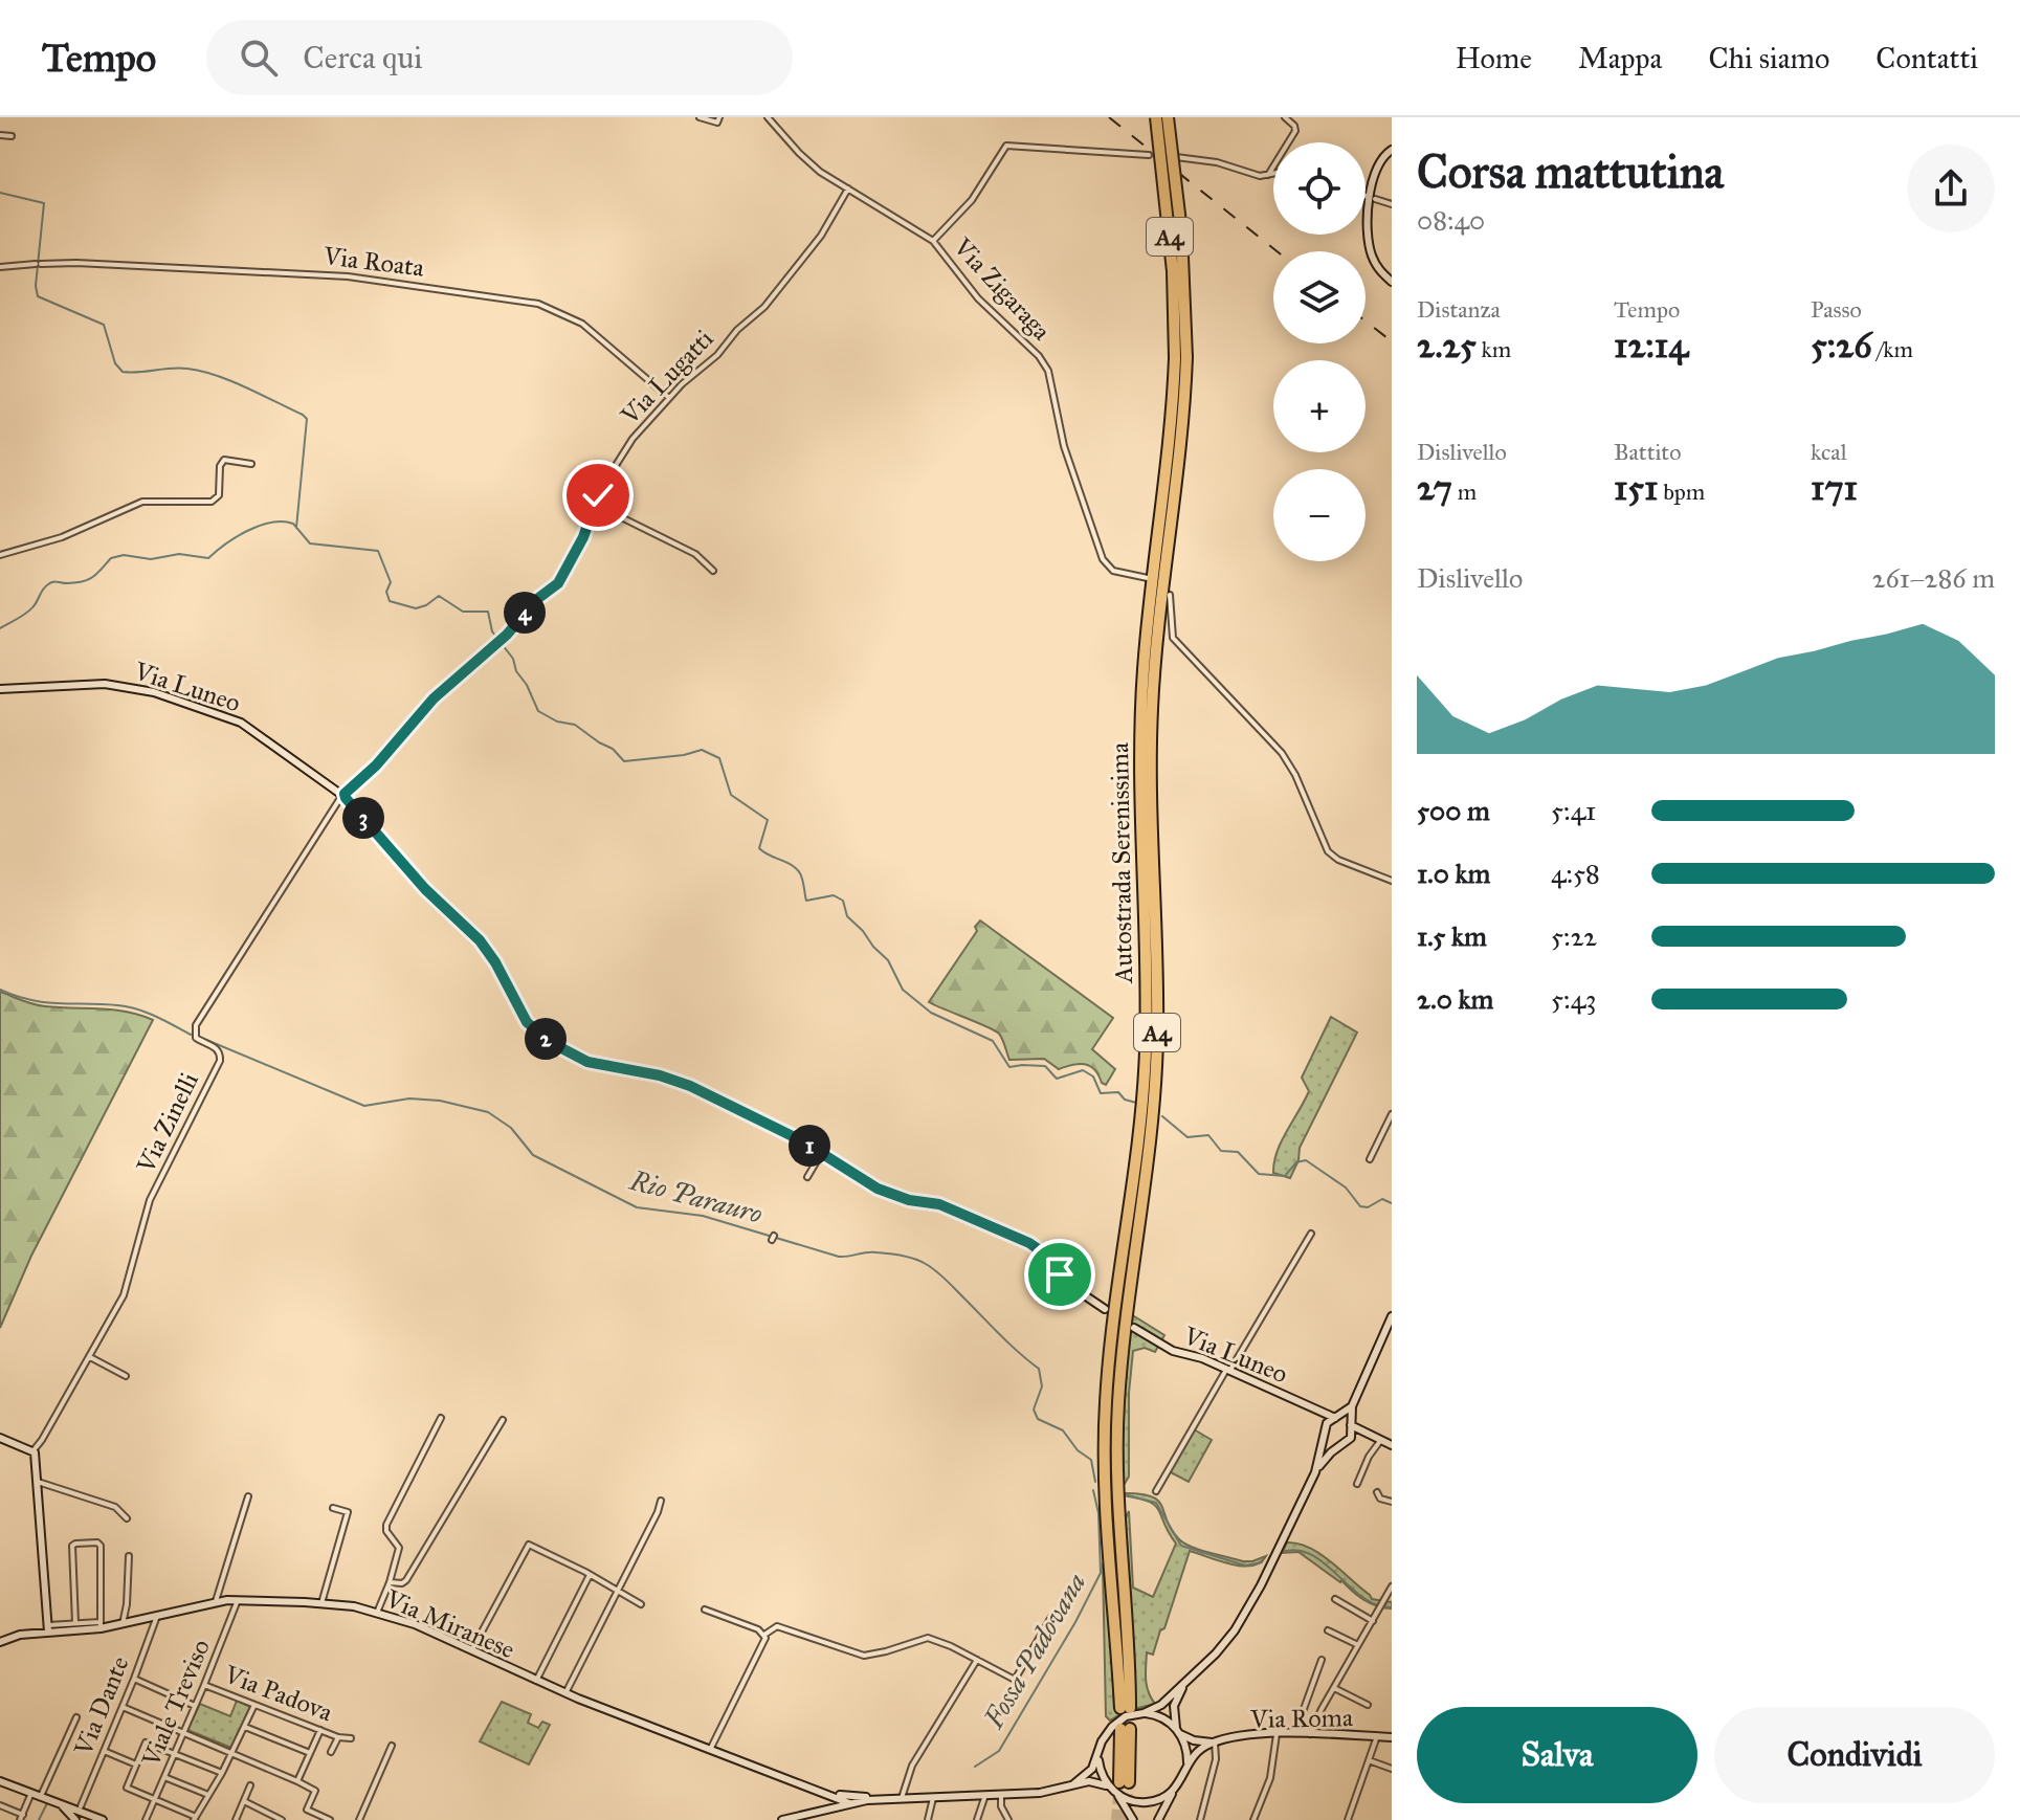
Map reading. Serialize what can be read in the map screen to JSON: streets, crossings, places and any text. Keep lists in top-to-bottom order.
{
  "streets": {
    "highway": ["A4", "Autostrada Serenissima"],
    "main road": ["Via Luneo", "Via Miranese", "Via Roma"],
    "street": [
      "Via Roata",
      "Via Zigaraga",
      "Via Lugatti",
      "Via Zinelli",
      "Via Padova",
      "Viale Treviso",
      "Via Dante"
    ]
  },
  "crossings": [
    ["Via Roata", "Via Lugatti"],
    ["Via Zigaraga", "Via Lugatti"],
    ["Via Lugatti", "Via Luneo"],
    ["Via Lugatti", "Via Zinelli"],
    ["Via Luneo", "Via Zinelli"],
    ["Via Miranese", "Viale Treviso"],
    ["Via Miranese", "Via Dante"],
    ["Via Padova", "Viale Treviso"],
    ["Via Padova", "Via Dante"]
  ],
  "water": ["Rio Parauro", "Fossa Padovana"],
  "page": {
    "header": "Tempo",
    "search": "Cerca qui",
    "nav": [
      "Home",
      "Mappa",
      "Chi siamo",
      "Contatti"
    ],
    "heading": ["Corsa mattutina", "08:40"],
    "map_buttons": ["+", "−"],
    "stats": [
      ["Distanza", "2.25 km"],
      ["Tempo", "12:14"],
      ["Passo", "5:26 /km"],
      ["Dislivello", "27 m"],
      ["Battito", "151 bpm"],
      ["kcal", "171"]
    ],
    "chart": ["Dislivello", "261–286 m"],
    "pins": [
      "4",
      "3",
      "2",
      "1"
    ],
    "list": [
      {
        "name": "500 m",
        "note": "5:41"
      },
      {
        "name": "1.0 km",
        "note": "4:58"
      },
      {
        "name": "1.5 km",
        "note": "5:22"
      },
      {
        "name": "2.0 km",
        "note": "5:43"
      }
    ],
    "buttons": ["Salva", "Condividi"]
  }
}
